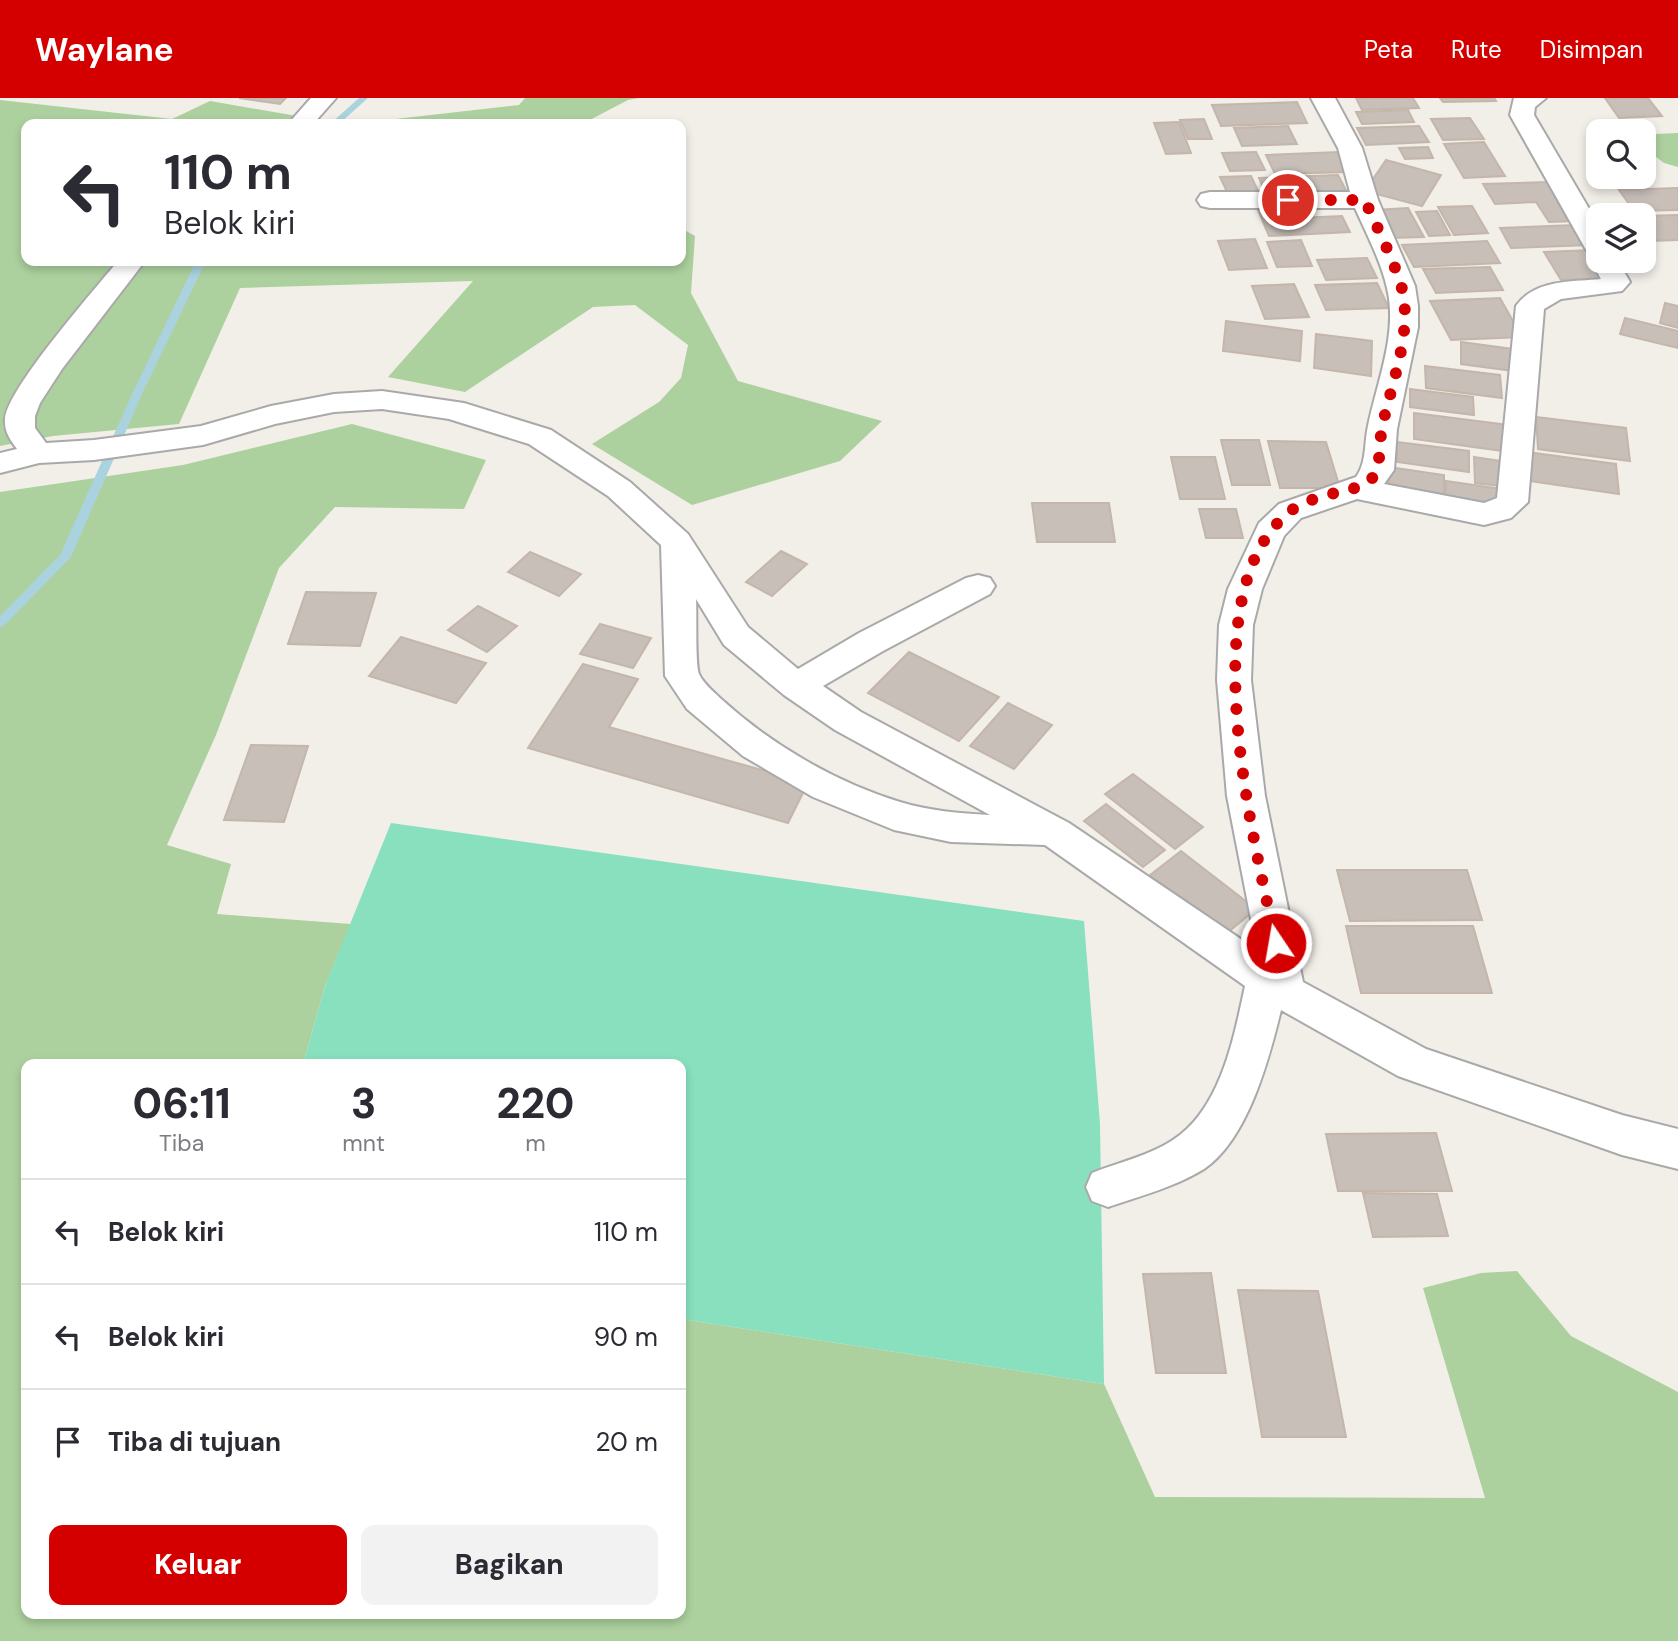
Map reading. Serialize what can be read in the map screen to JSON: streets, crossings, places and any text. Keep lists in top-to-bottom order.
{
  "page": {
    "header": "Waylane",
    "nav": ["Peta", "Rute", "Disimpan"],
    "turn": ["110 m", "Belok kiri"],
    "eta": [
      "06:11",
      "Tiba",
      "3",
      "mnt",
      "220",
      "m"
    ],
    "list": [
      {
        "name": "Belok kiri",
        "value": "110 m"
      },
      {
        "name": "Belok kiri",
        "value": "90 m"
      },
      {
        "name": "Tiba di tujuan",
        "value": "20 m"
      }
    ],
    "buttons": ["Keluar", "Bagikan"]
  }
}
